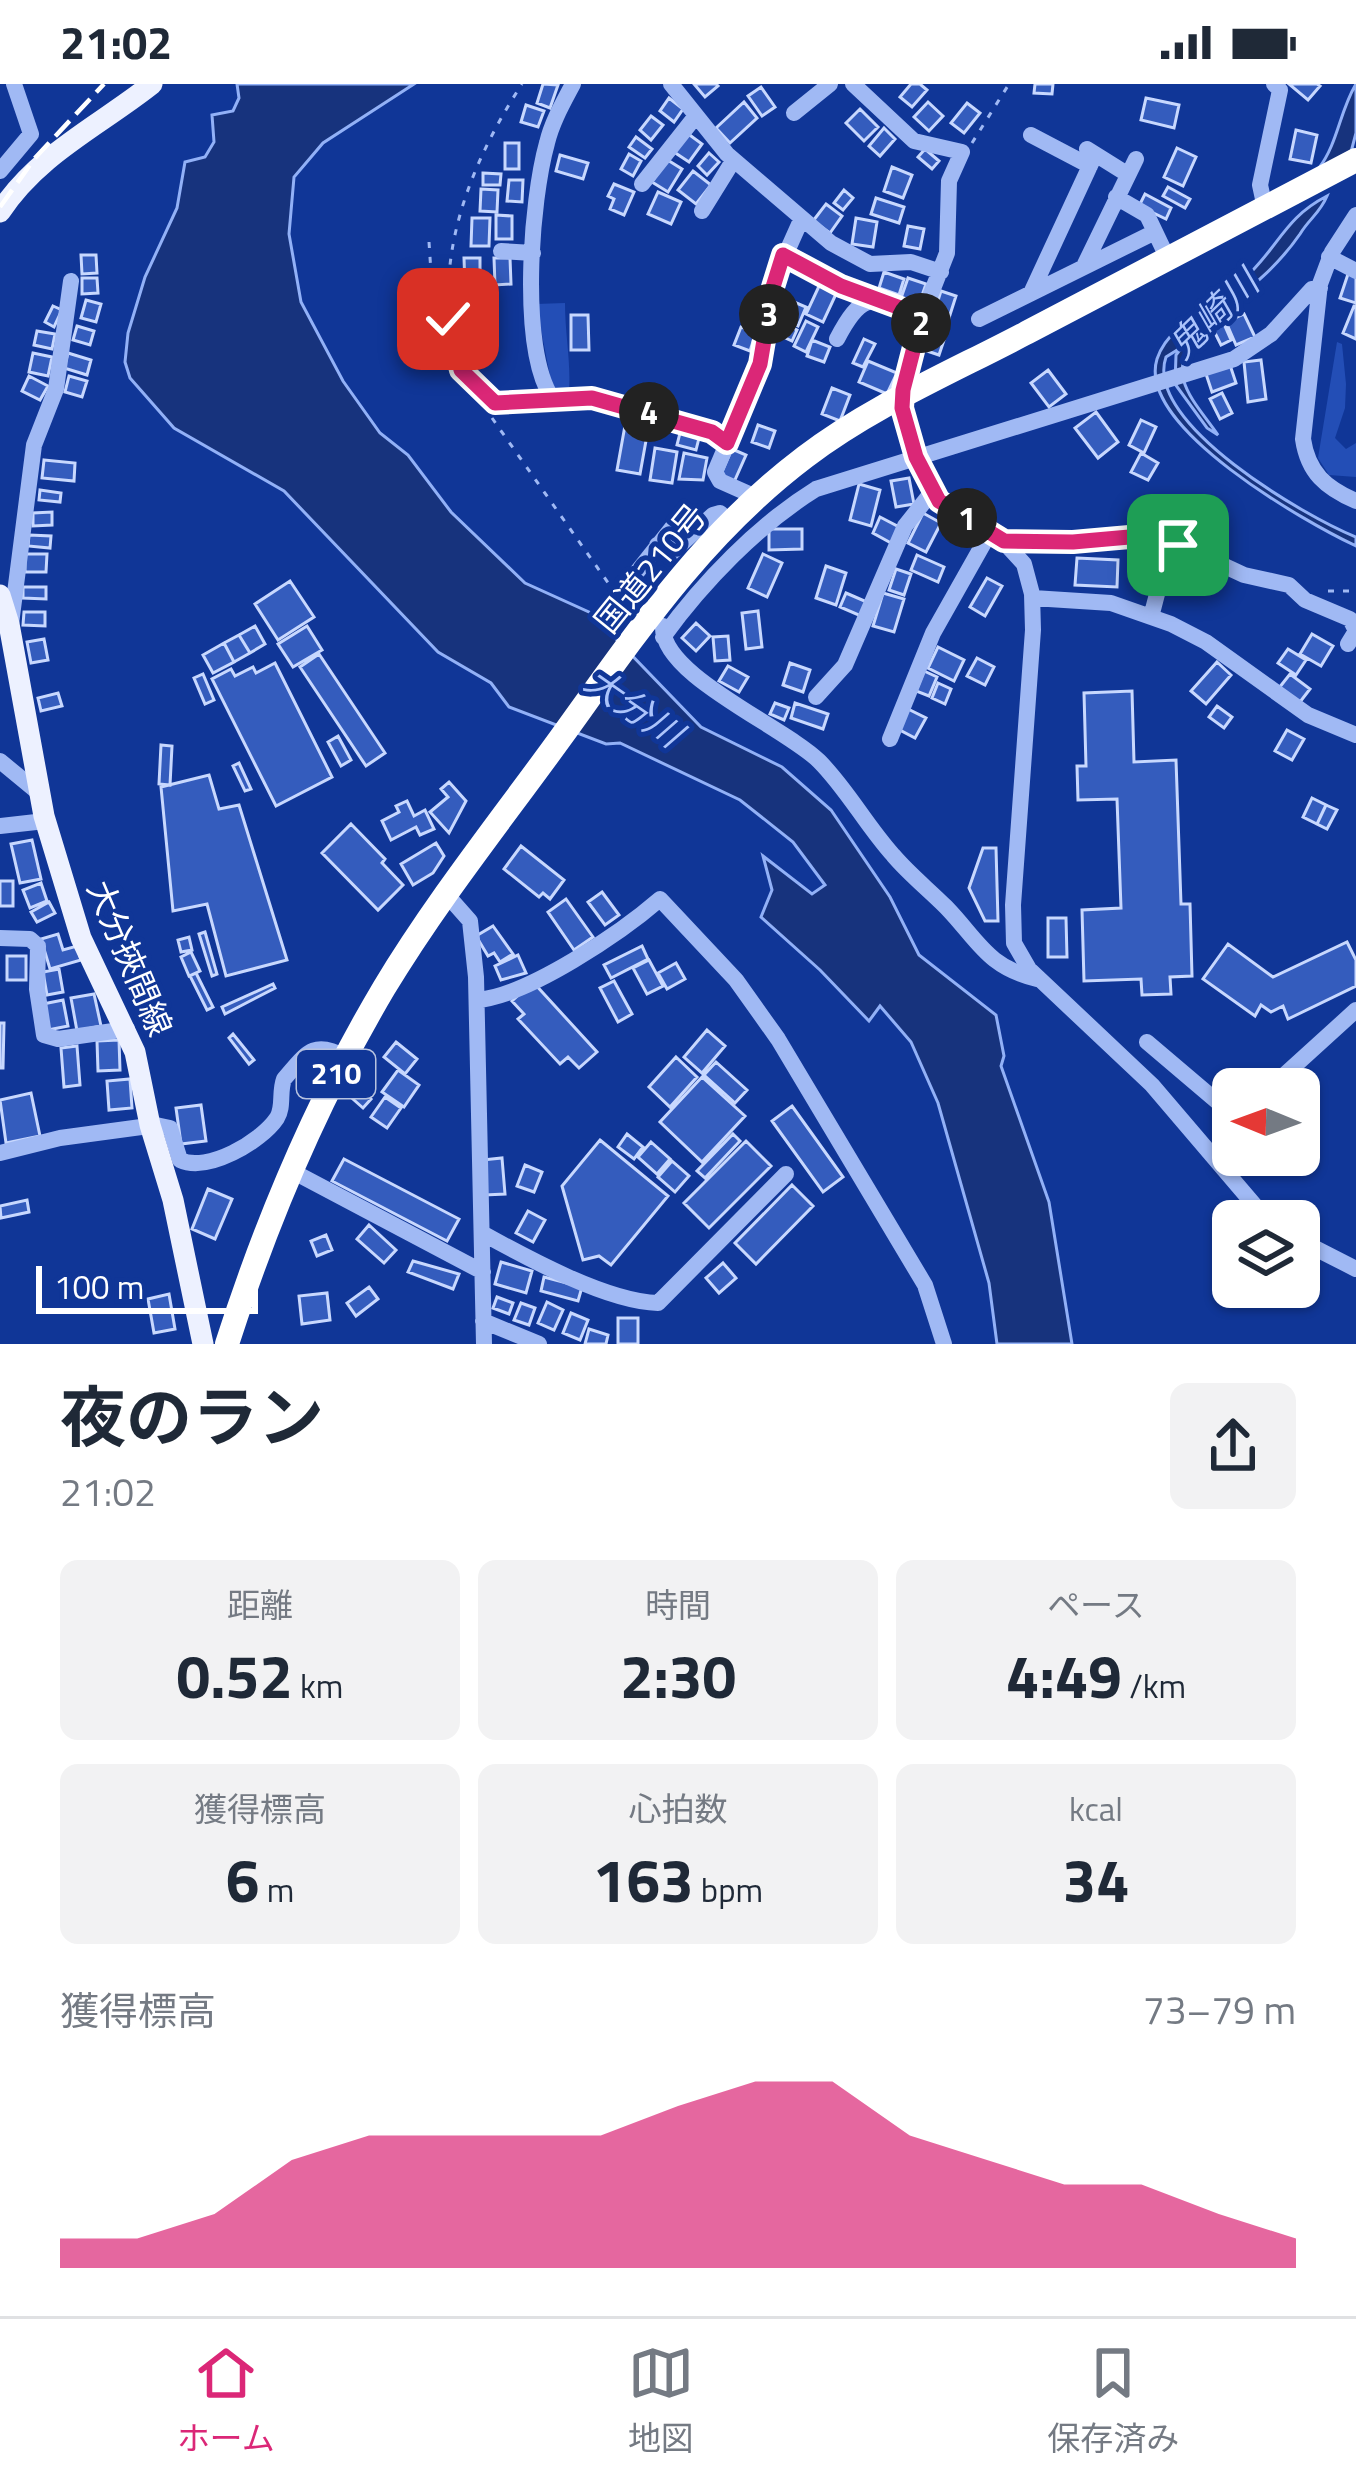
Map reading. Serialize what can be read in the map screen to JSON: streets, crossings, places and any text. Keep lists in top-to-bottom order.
{
  "streets": {
    "highway": ["国道210号", "210"],
    "main road": ["大分挾間線"]
  },
  "water": ["鬼崎川", "大分川"],
  "scale_bar": "100 m",
  "north": "left",
  "page": {
    "status": "21:02",
    "pins": [
      "3",
      "2",
      "4",
      "1"
    ],
    "scale": "100 m",
    "heading": ["夜のラン", "21:02"],
    "stats": [
      ["距離", "0.52 km"],
      ["時間", "2:30"],
      ["ペース", "4:49 /km"],
      ["獲得標高", "6 m"],
      ["心拍数", "163 bpm"],
      ["kcal", "34"]
    ],
    "chart": ["獲得標高", "73–79 m"],
    "tabs": ["ホーム", "地図", "保存済み"]
  }
}
